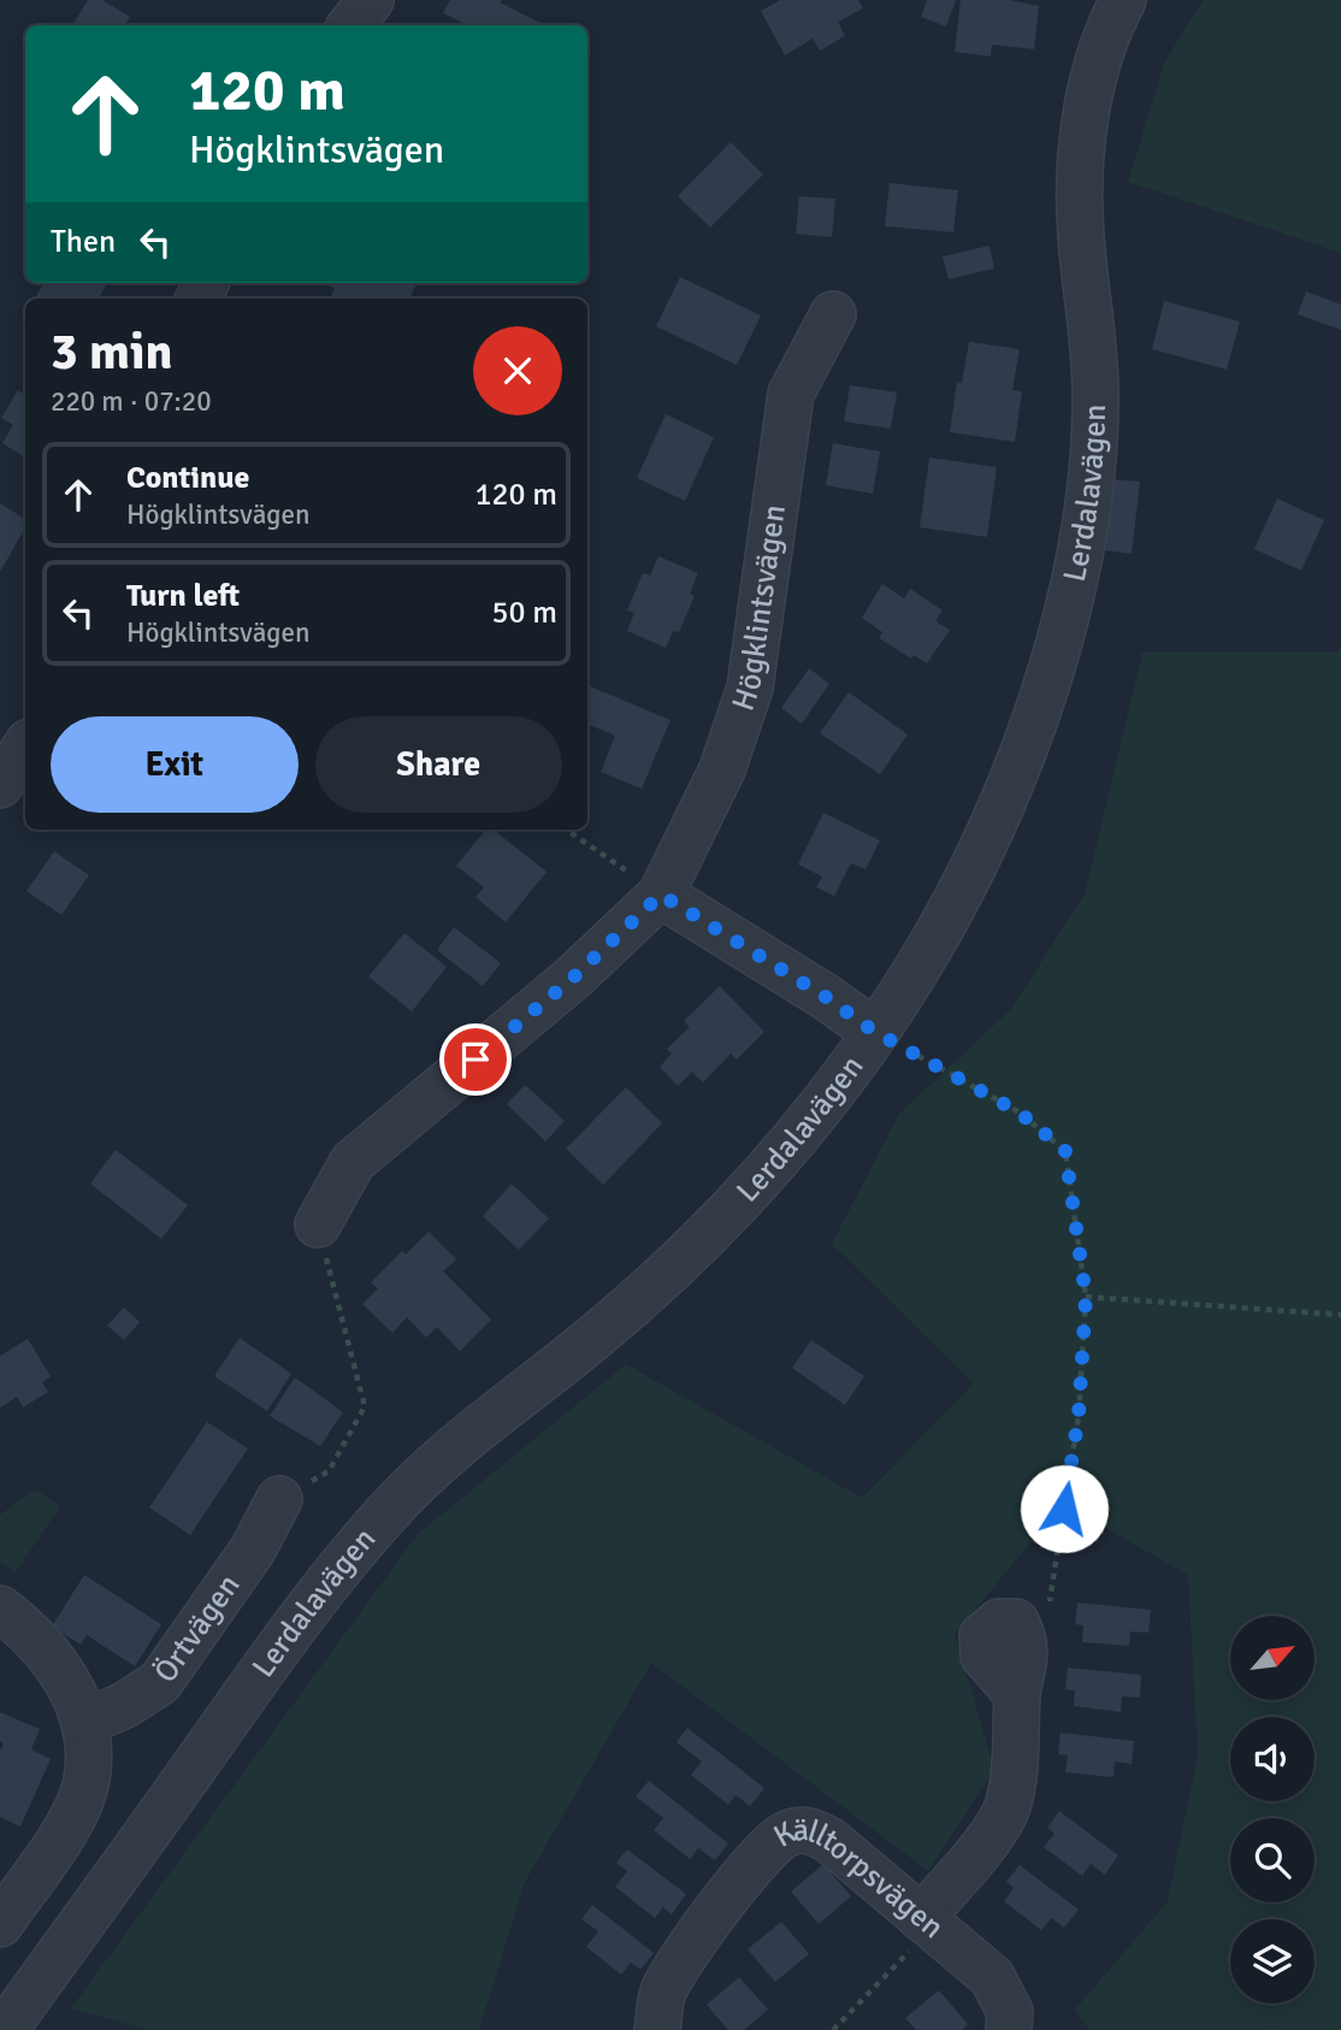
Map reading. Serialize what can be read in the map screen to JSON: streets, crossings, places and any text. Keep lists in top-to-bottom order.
{
  "streets": {
    "street": [
      "Lerdalavägen",
      "Högklintsvägen",
      "Örtvägen",
      "Källtorpsvägen"
    ]
  },
  "north": "top right",
  "page": {
    "turn": ["120 m", "Högklintsvägen"],
    "then": "Then",
    "heading": ["3 min", "220 m · 07:20"],
    "list": [
      {
        "name": "Continue",
        "note": "Högklintsvägen",
        "value": "120 m"
      },
      {
        "name": "Turn left",
        "note": "Högklintsvägen",
        "value": "50 m"
      }
    ],
    "buttons": ["Exit", "Share"]
  }
}
